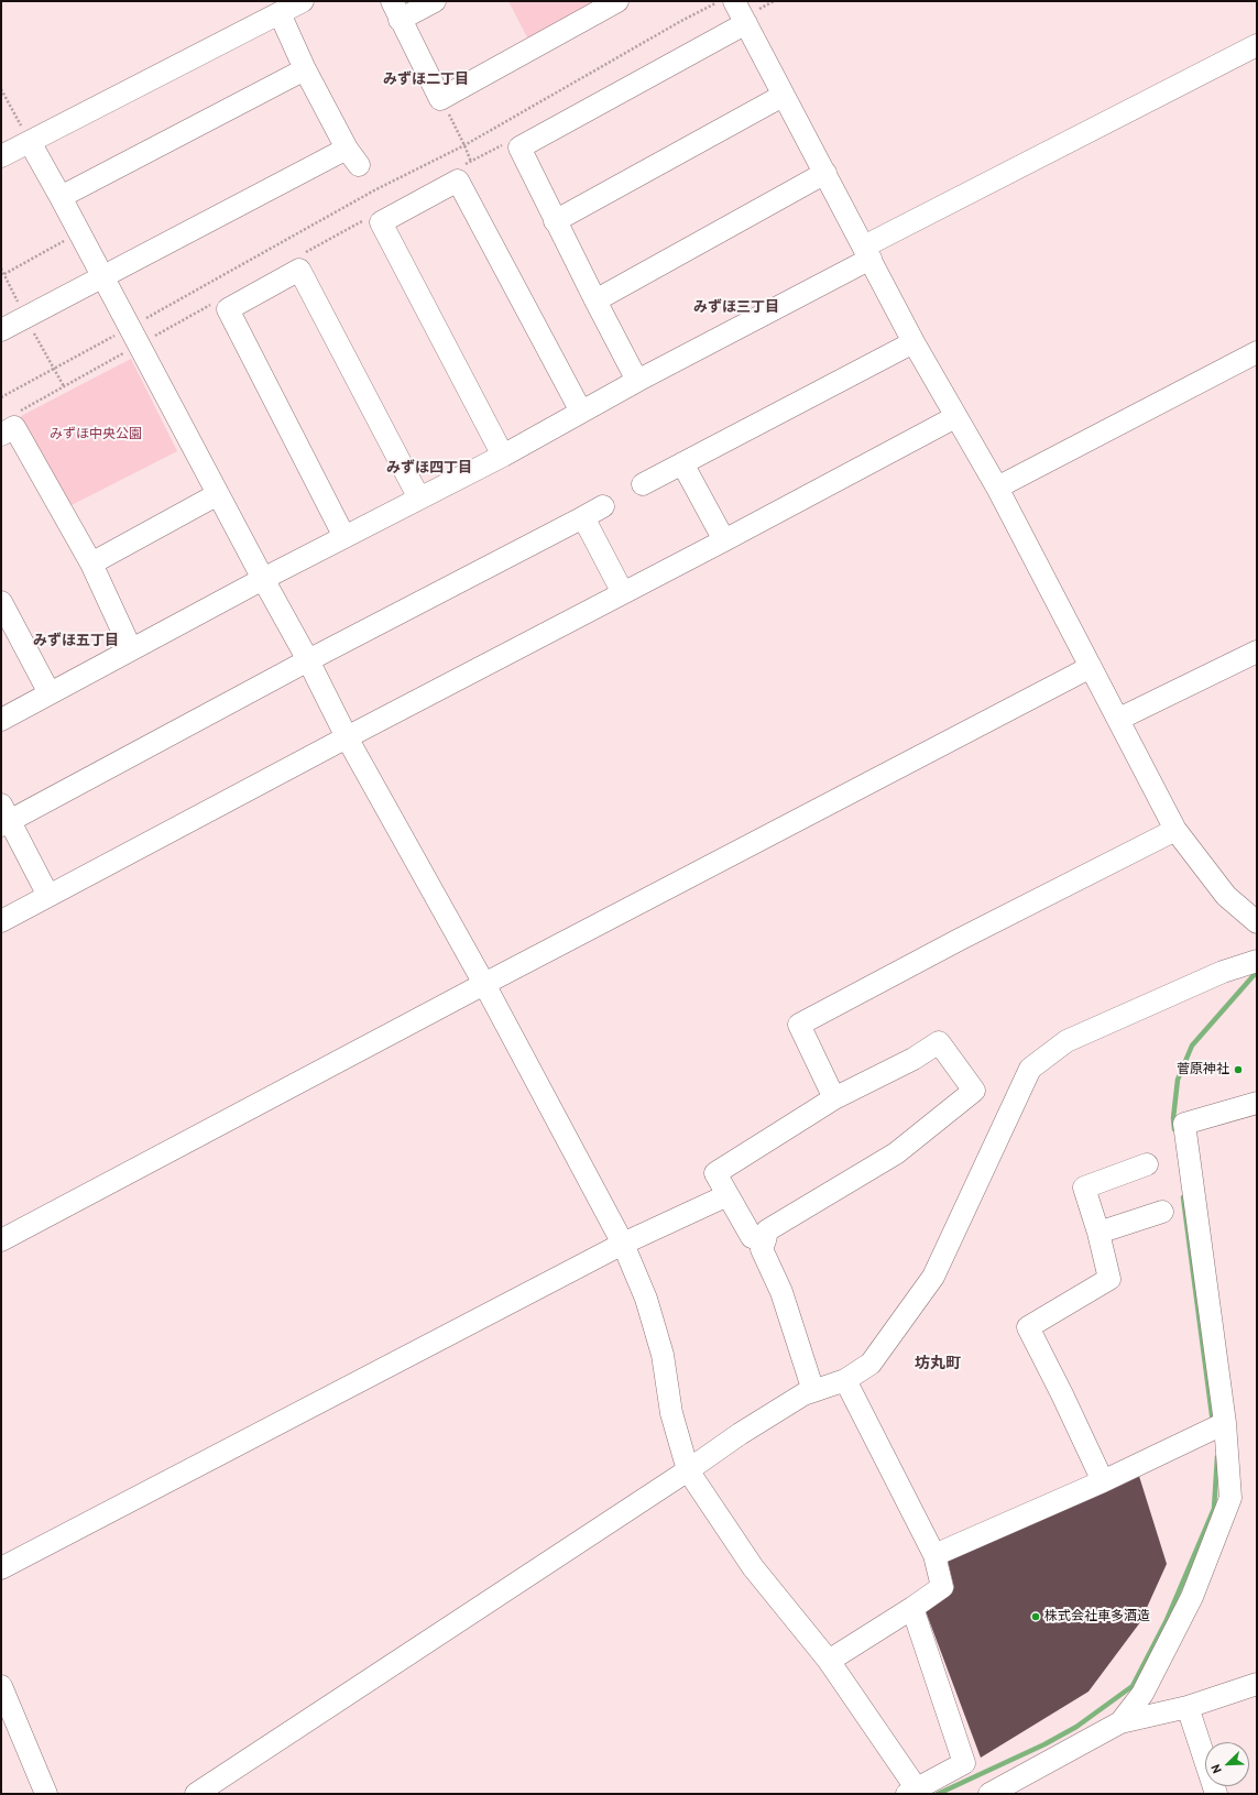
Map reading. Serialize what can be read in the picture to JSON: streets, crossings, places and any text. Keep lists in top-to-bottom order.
{
  "districts": [
    "みずほ二丁目",
    "みずほ三丁目",
    "みずほ四丁目",
    "みずほ五丁目",
    "坊丸町"
  ],
  "parks": ["みずほ中央公園"],
  "places": ["菅原神社", "株式会社車多酒造"],
  "north": "bottom left"
}
